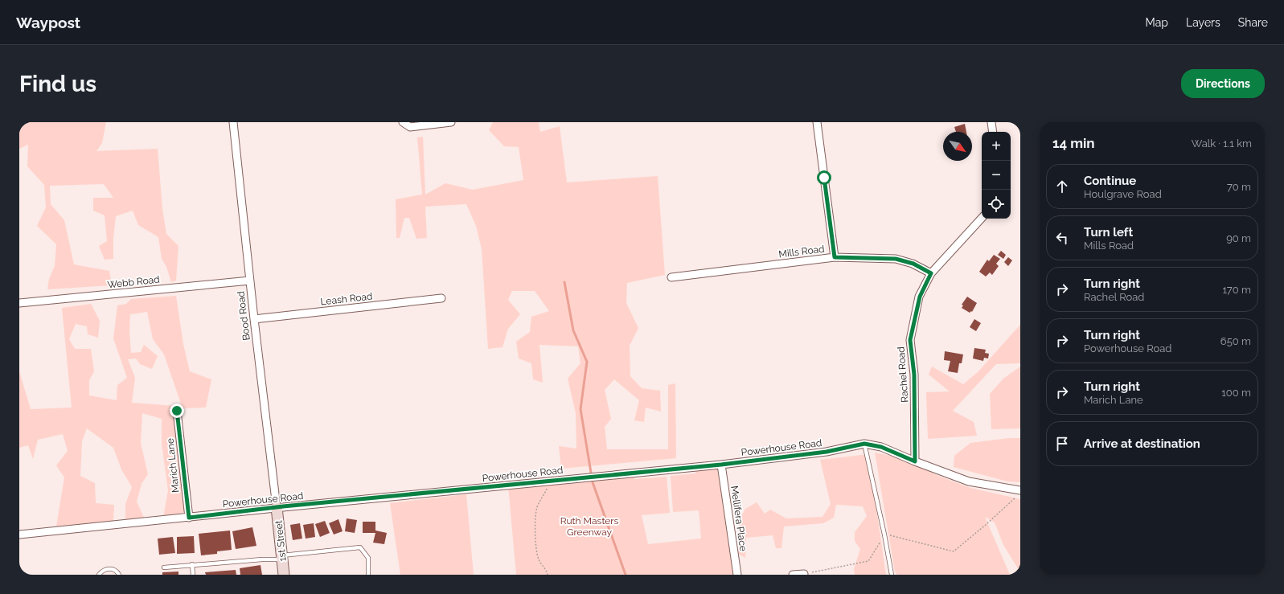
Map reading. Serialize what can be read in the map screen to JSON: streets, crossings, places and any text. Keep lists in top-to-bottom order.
{
  "streets": {
    "street": [
      "Mills Road",
      "Webb Road",
      "Leash Road",
      "Bood Road",
      "Rachel Road",
      "Powerhouse Road",
      "Marich Lane",
      "Mellifera Place",
      "1st Street"
    ]
  },
  "crossings": [
    ["Mills Road", "Rachel Road"],
    ["Webb Road", "Bood Road"],
    ["Leash Road", "Bood Road"],
    ["Bood Road", "Powerhouse Road"],
    ["Bood Road", "1st Street"],
    ["Rachel Road", "Powerhouse Road"],
    ["Powerhouse Road", "Marich Lane"],
    ["Powerhouse Road", "Mellifera Place"],
    ["Powerhouse Road", "1st Street"]
  ],
  "parks": ["Ruth Masters Greenway"],
  "north": "bottom right",
  "page": {
    "header": "Waypost",
    "nav": ["Map", "Layers", "Share"],
    "buttons": "Directions",
    "title": "Find us",
    "heading": ["14 min", "Walk · 1.1 km"],
    "map_buttons": ["+", "−"],
    "list": [
      ["Continue", "Houlgrave Road", "70 m"],
      ["Turn left", "Mills Road", "90 m"],
      ["Turn right", "Rachel Road", "170 m"],
      ["Turn right", "Powerhouse Road", "650 m"],
      ["Turn right", "Marich Lane", "100 m"],
      "Arrive at destination"
    ]
  }
}
